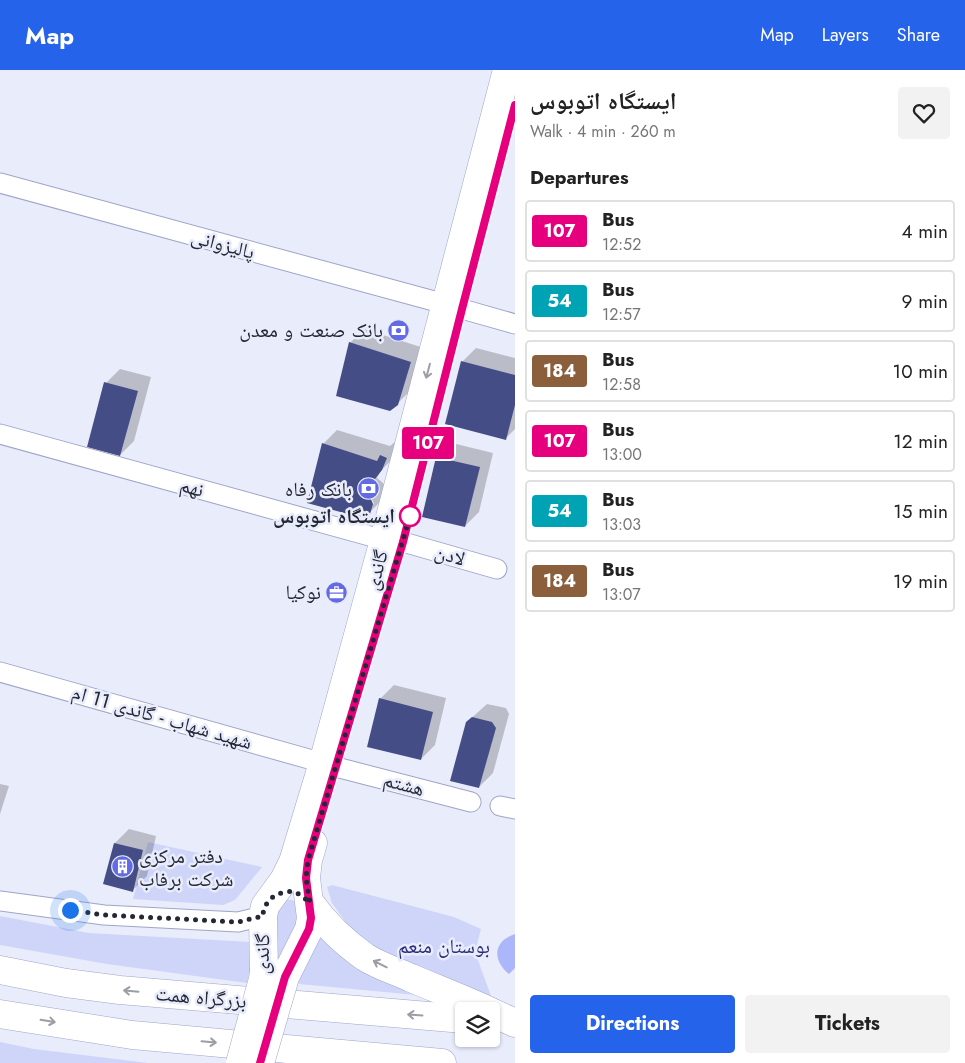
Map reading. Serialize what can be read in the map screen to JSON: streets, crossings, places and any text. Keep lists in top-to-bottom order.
{
  "streets": {
    "main road": ["گاندی", "بزرگراه همت"],
    "street": [
      "پالیزوانی",
      "نهم",
      "لادن",
      "شهید شهاب - گاندی 11 ام",
      "هشتم"
    ]
  },
  "crossings": [
    ["پالیزوانی", "گاندی"],
    ["نهم", "لادن"],
    ["نهم", "گاندی"],
    ["لادن", "گاندی"],
    ["گاندی", "شهید شهاب - گاندی 11 ام"],
    ["گاندی", "هشتم"],
    ["شهید شهاب - گاندی 11 ام", "هشتم"]
  ],
  "parks": ["بوستان منعم"],
  "places": {
    "bank": ["بانک صنعت و معدن", "بانک رفاه"],
    "other": ["ایستگاه اتوبوس"],
    "office": ["نوکیا"],
    "building": ["دفتر مرکزی شرکت برفاب"]
  },
  "lines": ["bus line 107"],
  "page": {
    "header": "Map",
    "nav": ["Map", "Layers", "Share"],
    "on_map": "107",
    "heading": [
      ["ایستگاه اتوبوس", "Walk · 4 min · 260 m"],
      "Departures"
    ],
    "list": [
      {
        "mark": "107",
        "name": "Bus",
        "note": "12:52",
        "value": "4 min"
      },
      {
        "mark": "54",
        "name": "Bus",
        "note": "12:57",
        "value": "9 min"
      },
      {
        "mark": "184",
        "name": "Bus",
        "note": "12:58",
        "value": "10 min"
      },
      {
        "mark": "107",
        "name": "Bus",
        "note": "13:00",
        "value": "12 min"
      },
      {
        "mark": "54",
        "name": "Bus",
        "note": "13:03",
        "value": "15 min"
      },
      {
        "mark": "184",
        "name": "Bus",
        "note": "13:07",
        "value": "19 min"
      }
    ],
    "buttons": ["Directions", "Tickets"]
  }
}
